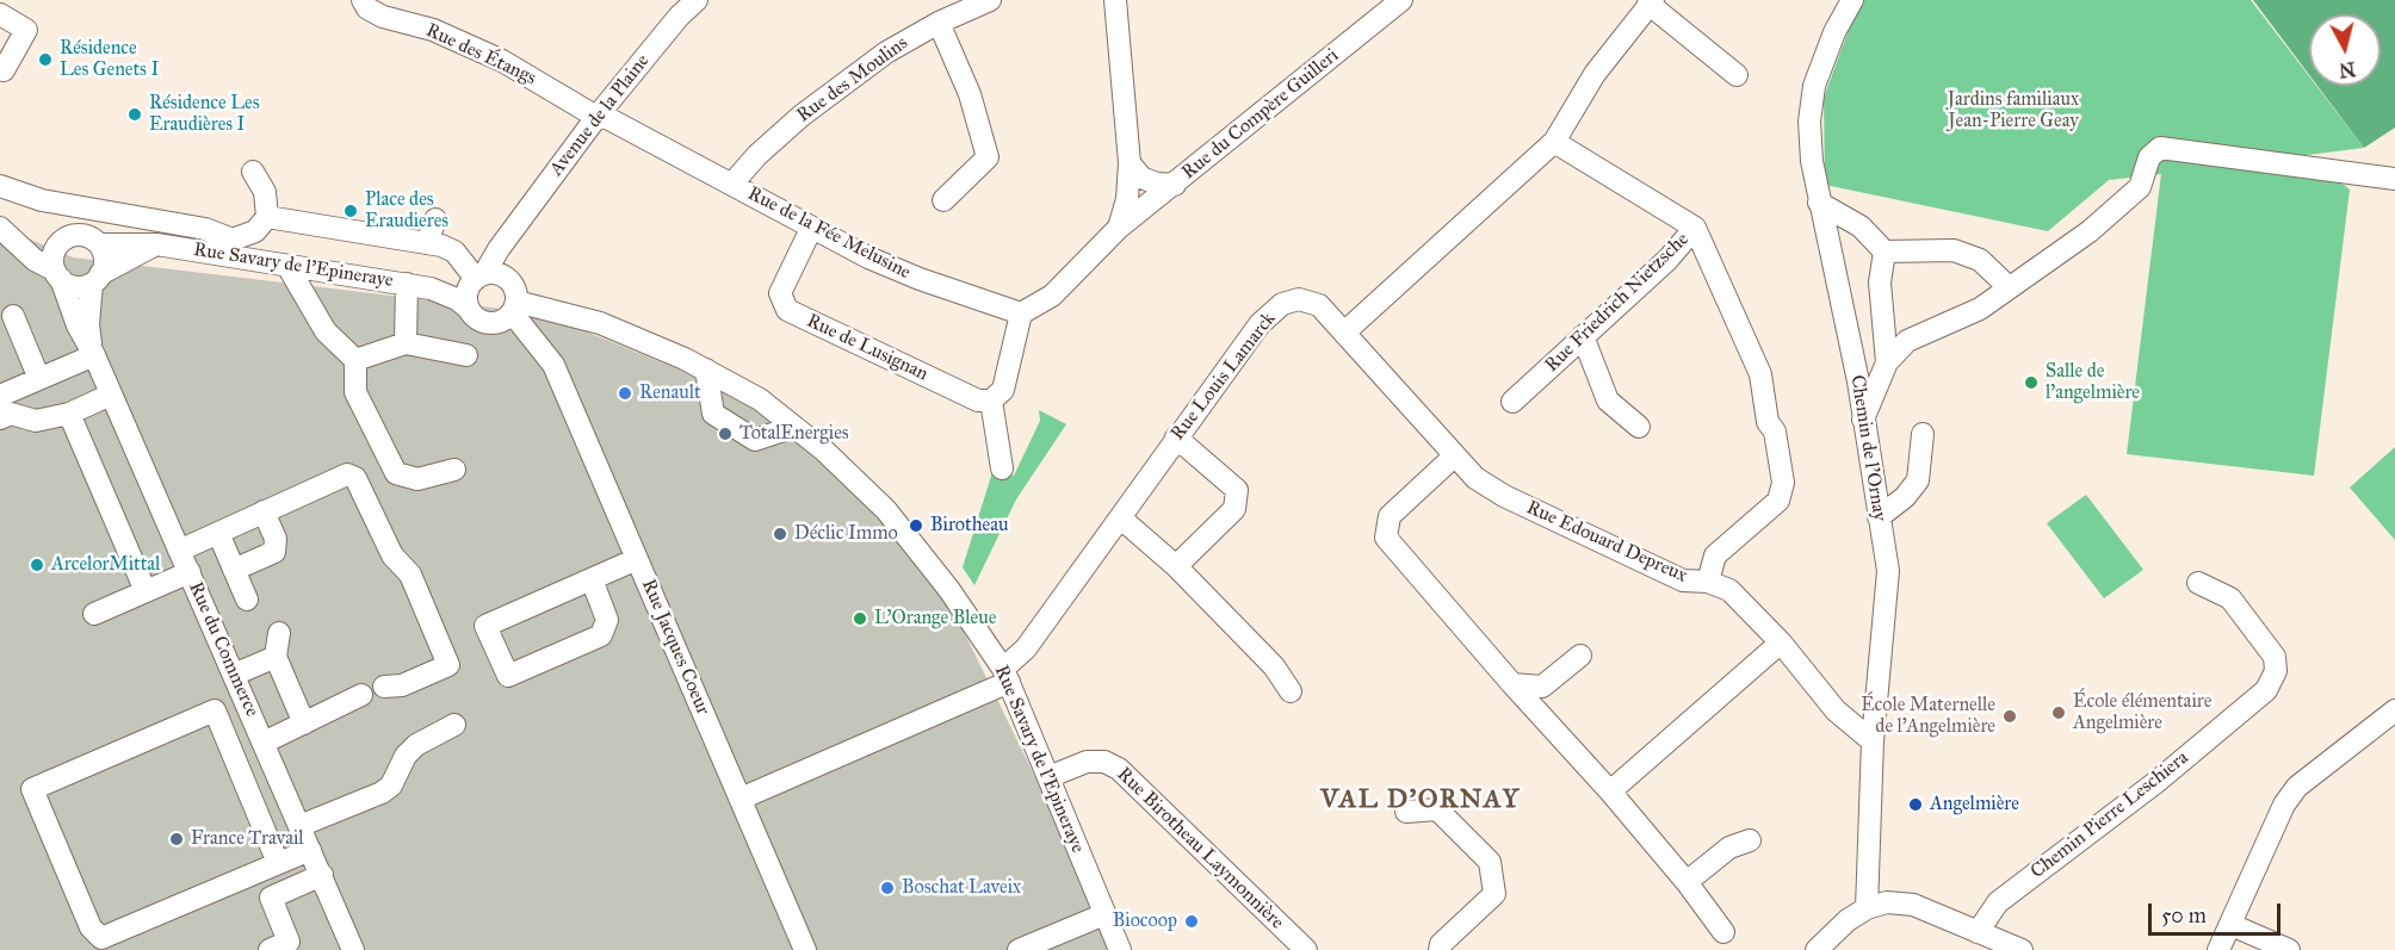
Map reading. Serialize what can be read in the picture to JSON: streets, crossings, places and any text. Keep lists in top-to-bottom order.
{
  "streets": {
    "street": [
      "Rue des Étangs",
      "Rue des Moulins",
      "Rue du Compère Guilleri",
      "Avenue de la Plaine",
      "Rue de la Fée Melusine",
      "Rue Savary de l'Epineraye",
      "Rue Friedrich Nietzsche",
      "Rue de Lusignan",
      "Rue Louis Lamarck",
      "Chemin de l'Ornay",
      "Rue Edouard Depreux",
      "Rue Jacques Coeur",
      "Rue du Commerce",
      "Chemin Pierre Leschiera",
      "Rue Birotheau Laymonnière"
    ]
  },
  "crossings": [
    ["Rue des Étangs", "Avenue de la Plaine"],
    ["Rue des Étangs", "Rue de la Fée Melusine"],
    ["Rue des Moulins", "Rue de la Fée Melusine"],
    ["Rue du Compère Guilleri", "Rue de la Fée Melusine"],
    ["Avenue de la Plaine", "Rue de la Fée Melusine"],
    ["Avenue de la Plaine", "Rue Savary de l'Epineraye"],
    ["Avenue de la Plaine", "Rue Jacques Coeur"],
    ["Rue de la Fée Melusine", "Rue de Lusignan"],
    ["Rue Savary de l'Epineraye", "Rue Louis Lamarck"],
    ["Rue Savary de l'Epineraye", "Rue Jacques Coeur"],
    ["Rue Savary de l'Epineraye", "Rue du Commerce"],
    ["Rue Savary de l'Epineraye", "Rue Birotheau Laymonnière"],
    ["Rue Louis Lamarck", "Rue Edouard Depreux"],
    ["Chemin de l'Ornay", "Rue Edouard Depreux"]
  ],
  "districts": ["VAL D'ORNAY"],
  "parks": ["Jardins familiaux Jean-Pierre Geay"],
  "places": [
    "Résidence Les Genets I",
    "Résidence Les Eraudières I",
    "Place des Eraudieres",
    "Salle de l'angelmière",
    "Renault",
    "TotalEnergies",
    "Birotheau",
    "Déclic Immo",
    "ArcelorMittal",
    "L'Orange Bleue",
    "École élémentaire Angelmière",
    "École Maternelle de l'Angelmière",
    "Angelmière",
    "France Travail",
    "Boschat Laveix",
    "Biocoop"
  ],
  "scale_bar": "50 m",
  "north": "bottom"
}
